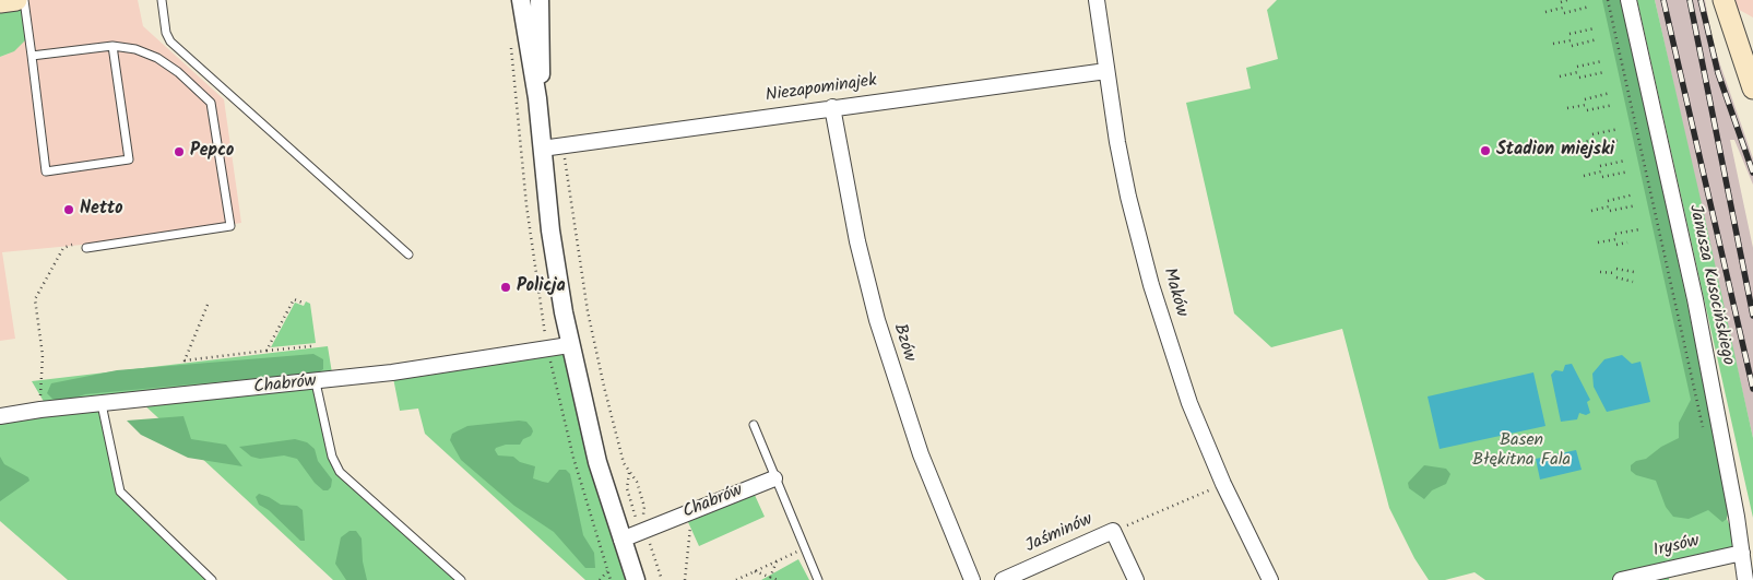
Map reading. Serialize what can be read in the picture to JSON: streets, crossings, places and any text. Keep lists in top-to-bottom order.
{
  "streets": {
    "street": [
      "Niezapominajek",
      "Janusza Kusocińskiego",
      "Maków",
      "Bzów",
      "Chabrów",
      "Jaśminów",
      "Irysów"
    ]
  },
  "crossings": [
    ["Niezapominajek", "Maków"],
    ["Niezapominajek", "Bzów"],
    ["Janusza Kusocińskiego", "Irysów"]
  ],
  "parks": ["Basen Błękitna Fala"],
  "places": [
    "Stadion miejski",
    "Pepco",
    "Netto",
    "Policja"
  ]
}
